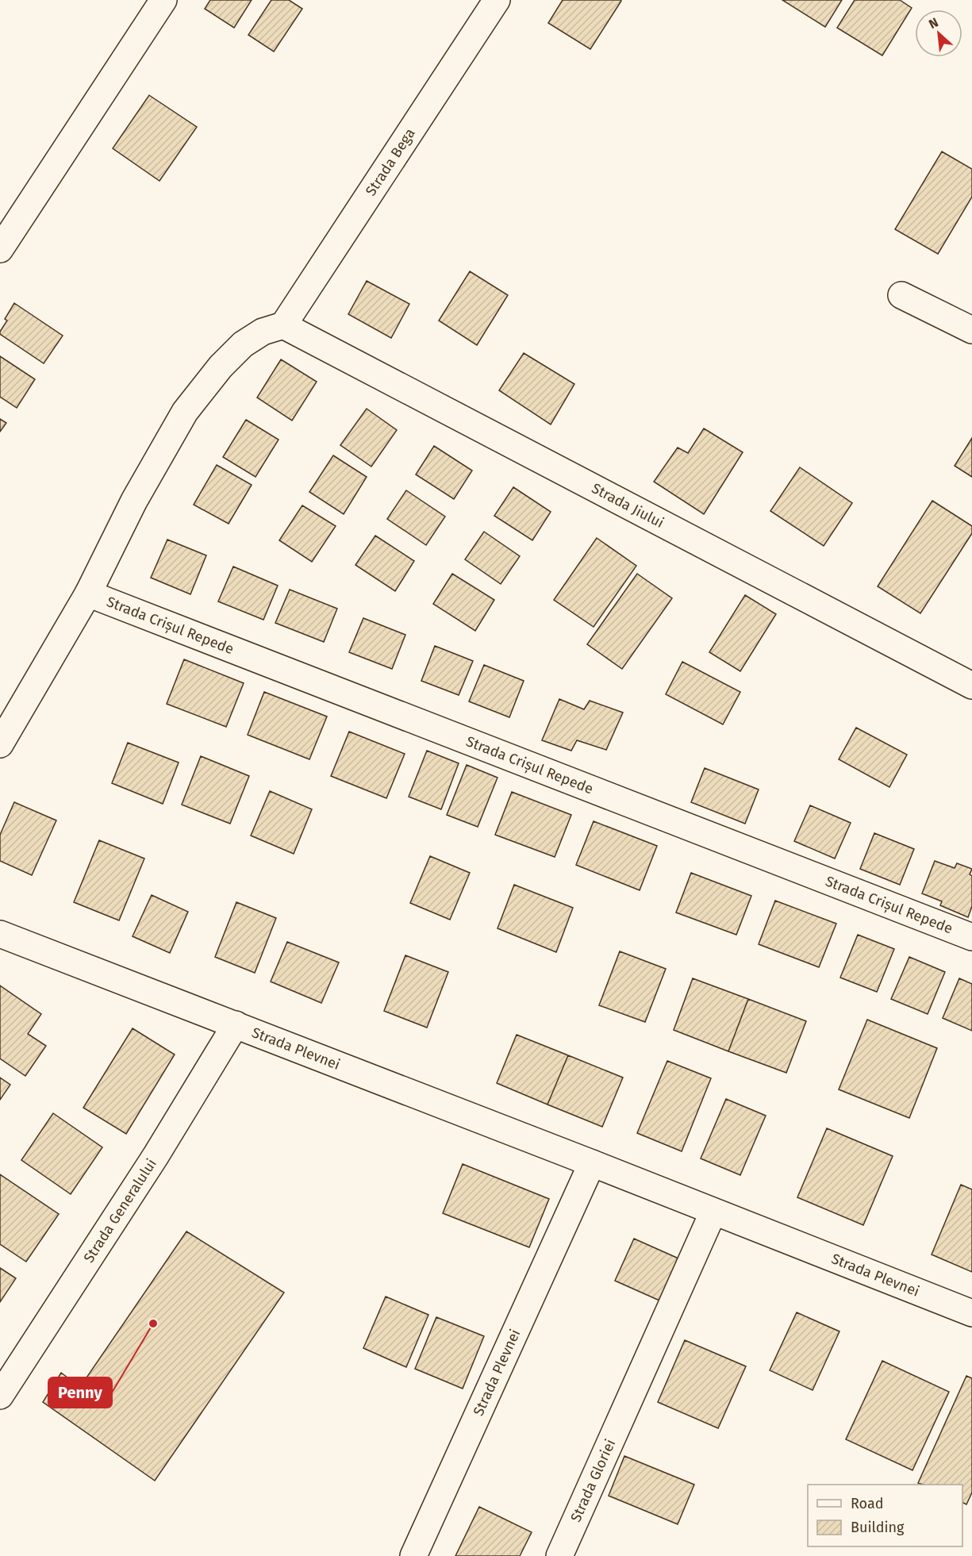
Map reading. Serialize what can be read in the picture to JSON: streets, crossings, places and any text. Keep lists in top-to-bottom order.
{
  "streets": {
    "street": [
      "Strada Bega",
      "Strada Jiului",
      "Strada Crișul Repede",
      "Strada Plevnei",
      "Strada Generalului",
      "Strada Gloriei"
    ]
  },
  "crossings": [
    ["Strada Bega", "Strada Jiului"],
    ["Strada Plevnei", "Strada Generalului"],
    ["Strada Plevnei", "Strada Gloriei"]
  ],
  "places": ["Penny"],
  "legend": ["Road", "Building"],
  "north": "top left"
}
